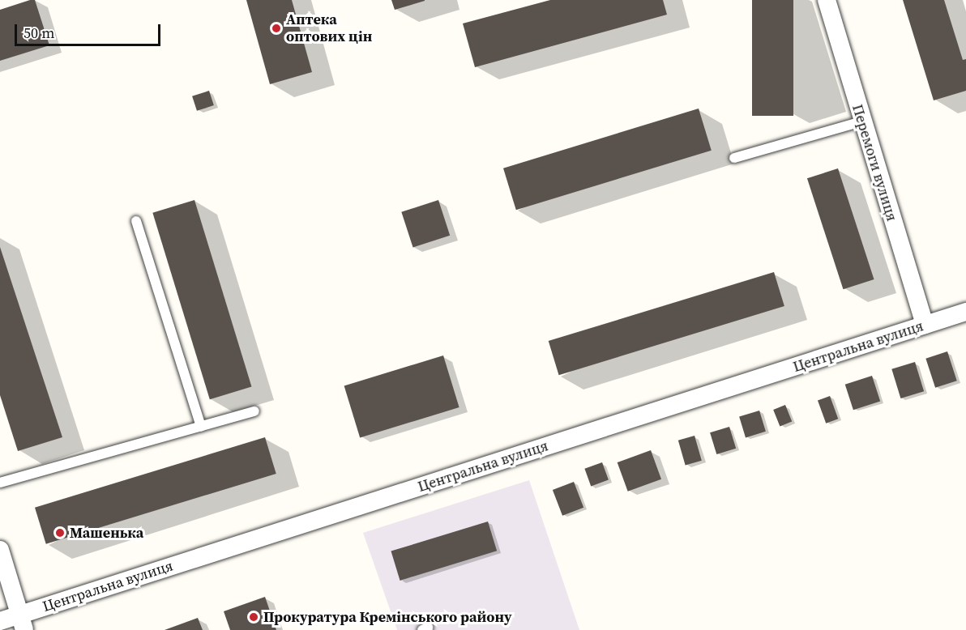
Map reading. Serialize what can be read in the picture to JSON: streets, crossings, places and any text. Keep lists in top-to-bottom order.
{
  "streets": {
    "street": ["Перемоги вулиця", "Центральна вулиця"]
  },
  "crossings": [
    ["Перемоги вулиця", "Центральна вулиця"]
  ],
  "places": ["Аптека оптових цін", "Машенька", "Прокуратура Кремінського району"],
  "scale_bar": "50 m"
}
